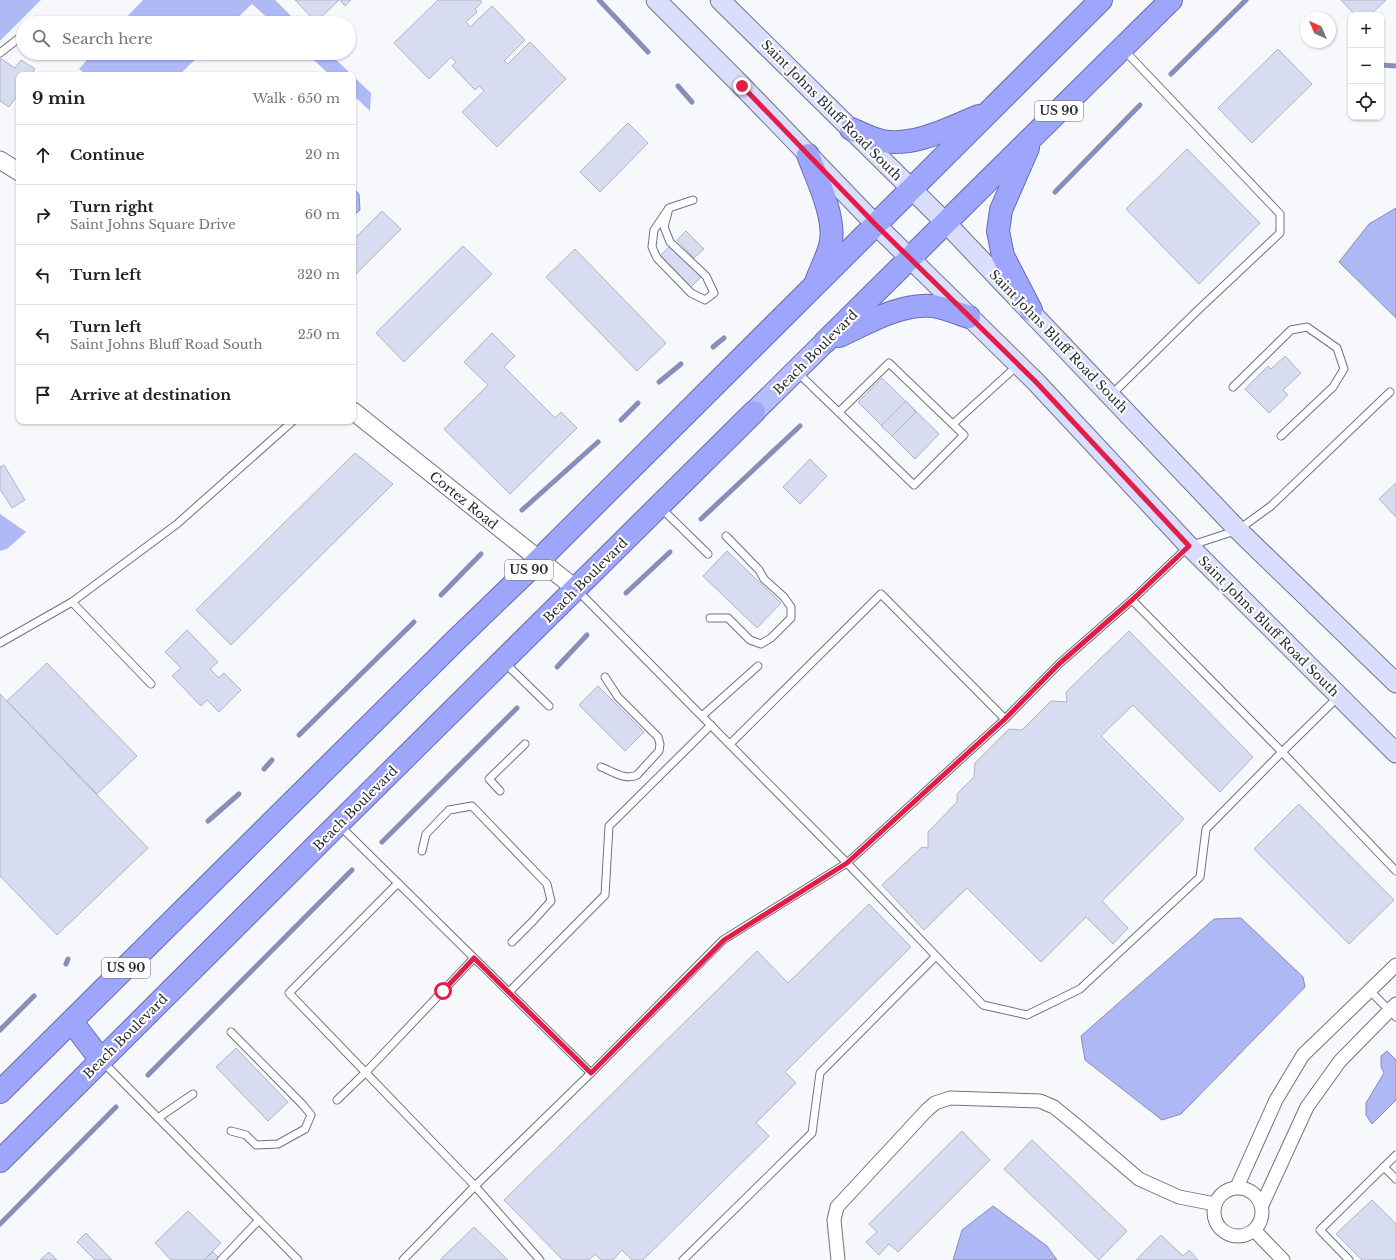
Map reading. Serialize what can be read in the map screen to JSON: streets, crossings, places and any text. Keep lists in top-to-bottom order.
{
  "streets": {
    "highway": ["US 90", "Beach Boulevard"],
    "main road": ["Saint Johns Bluff Road South"],
    "street": ["Cortez Road"]
  },
  "crossings": [
    ["Saint Johns Bluff Road South", "US 90"],
    ["Saint Johns Bluff Road South", "Beach Boulevard"],
    ["US 90", "Cortez Road"],
    ["Beach Boulevard", "Cortez Road"]
  ],
  "north": "top left",
  "page": {
    "map_buttons": ["+", "−"],
    "search": "Search here",
    "heading": ["9 min", "Walk · 650 m"],
    "list": [
      ["Continue", "20 m"],
      ["Turn right", "Saint Johns Square Drive", "60 m"],
      ["Turn left", "320 m"],
      ["Turn left", "Saint Johns Bluff Road South", "250 m"],
      "Arrive at destination"
    ]
  }
}
